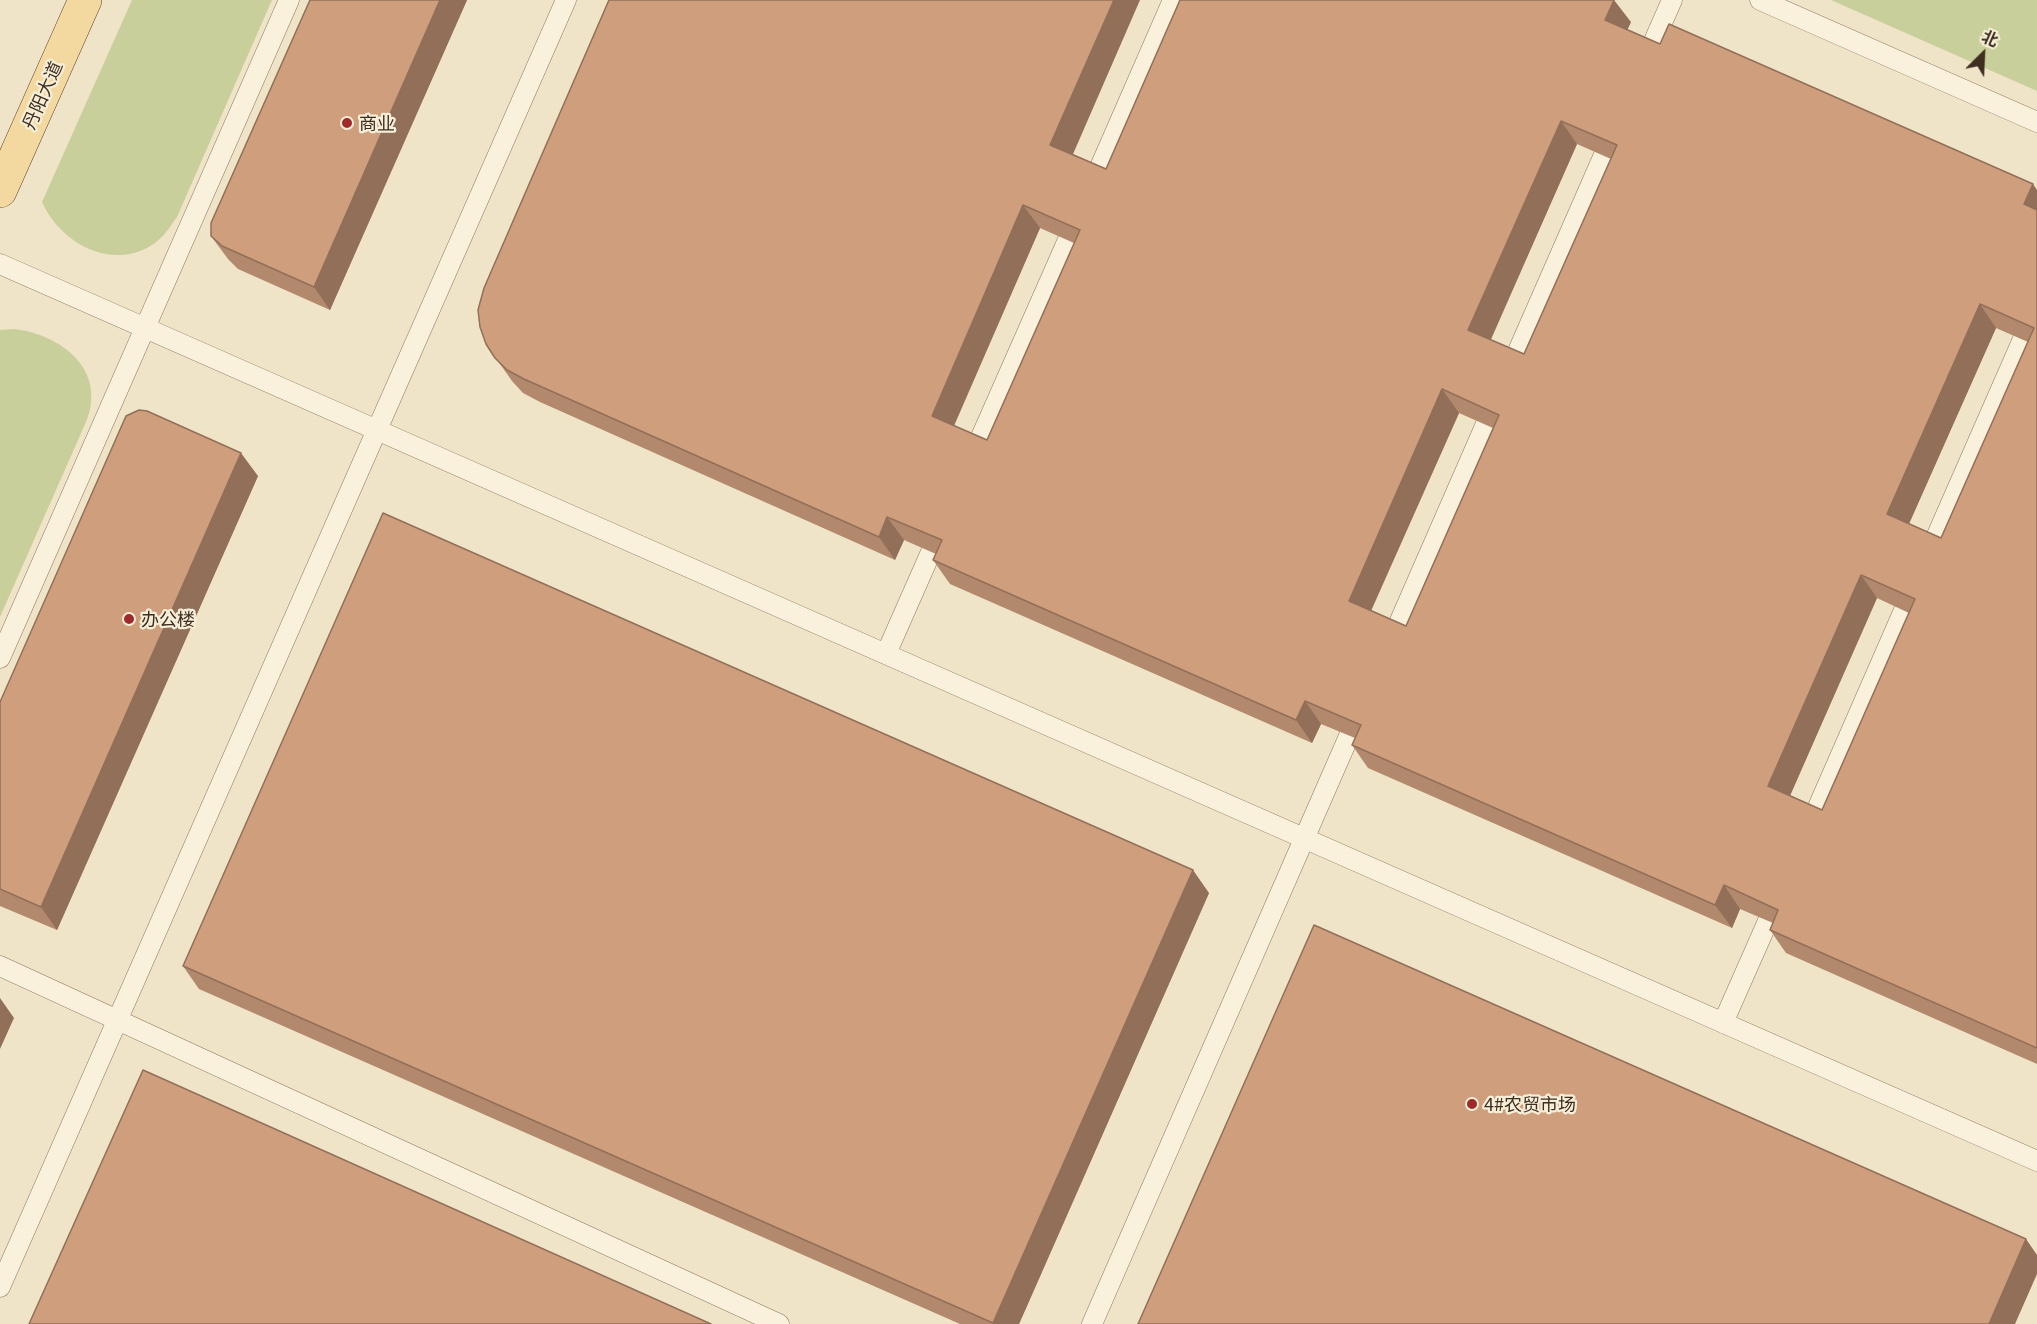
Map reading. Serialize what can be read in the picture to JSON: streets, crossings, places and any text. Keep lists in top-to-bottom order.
{
  "streets": {
    "main road": ["丹阳大道"]
  },
  "places": ["商业", "办公楼", "4#农贸市场"],
  "north": "top right"
}
